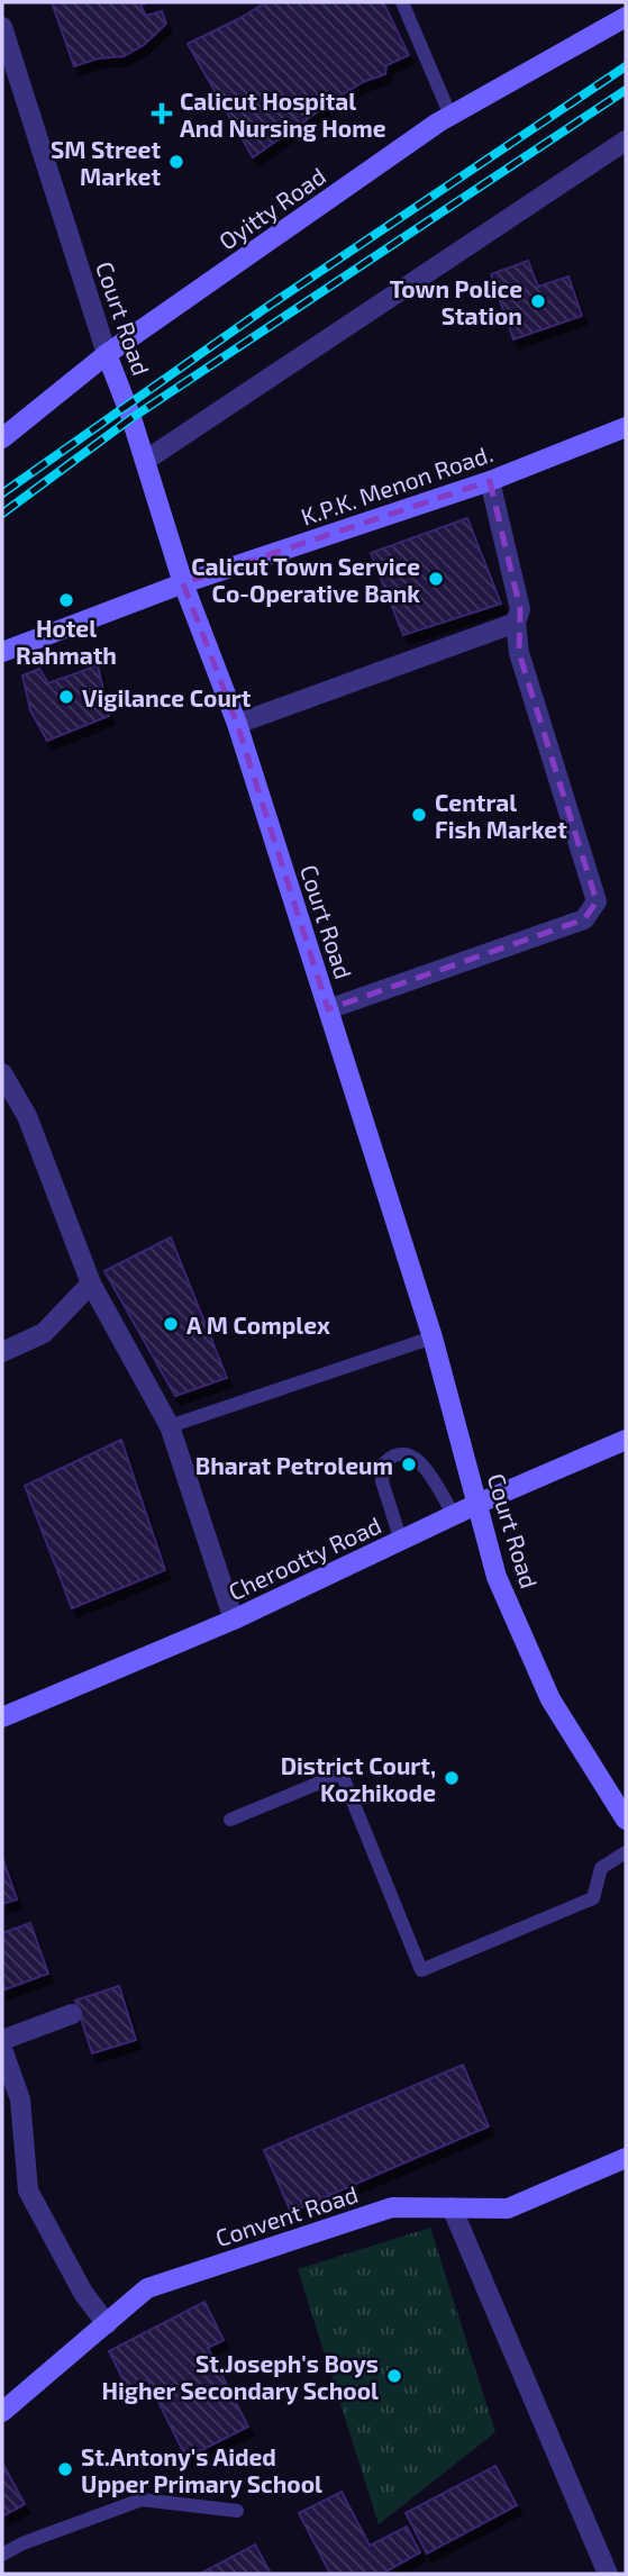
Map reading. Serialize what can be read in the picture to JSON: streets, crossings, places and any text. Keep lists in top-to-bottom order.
{
  "streets": {
    "main road": [
      "Oyitty Road",
      "Court Road",
      "K.P.K. Menon Road.",
      "Cherootty Road",
      "Convent Road"
    ]
  },
  "crossings": [
    ["Oyitty Road", "Court Road"],
    ["Court Road", "K.P.K. Menon Road."],
    ["Court Road", "Cherootty Road"]
  ],
  "places": {
    "health": ["Calicut Hospital And Nursing Home"],
    "other": [
      "SM Street Market",
      "Town Police Station",
      "Calicut Town Service Co-Operative Bank",
      "Hotel Rahmath",
      "Vigilance Court",
      "Central Fish Market",
      "A M Complex",
      "Bharat Petroleum",
      "District Court, Kozhikode",
      "St.Joseph's Boys Higher Secondary School",
      "St.Antony's Aided Upper Primary School"
    ]
  }
}
